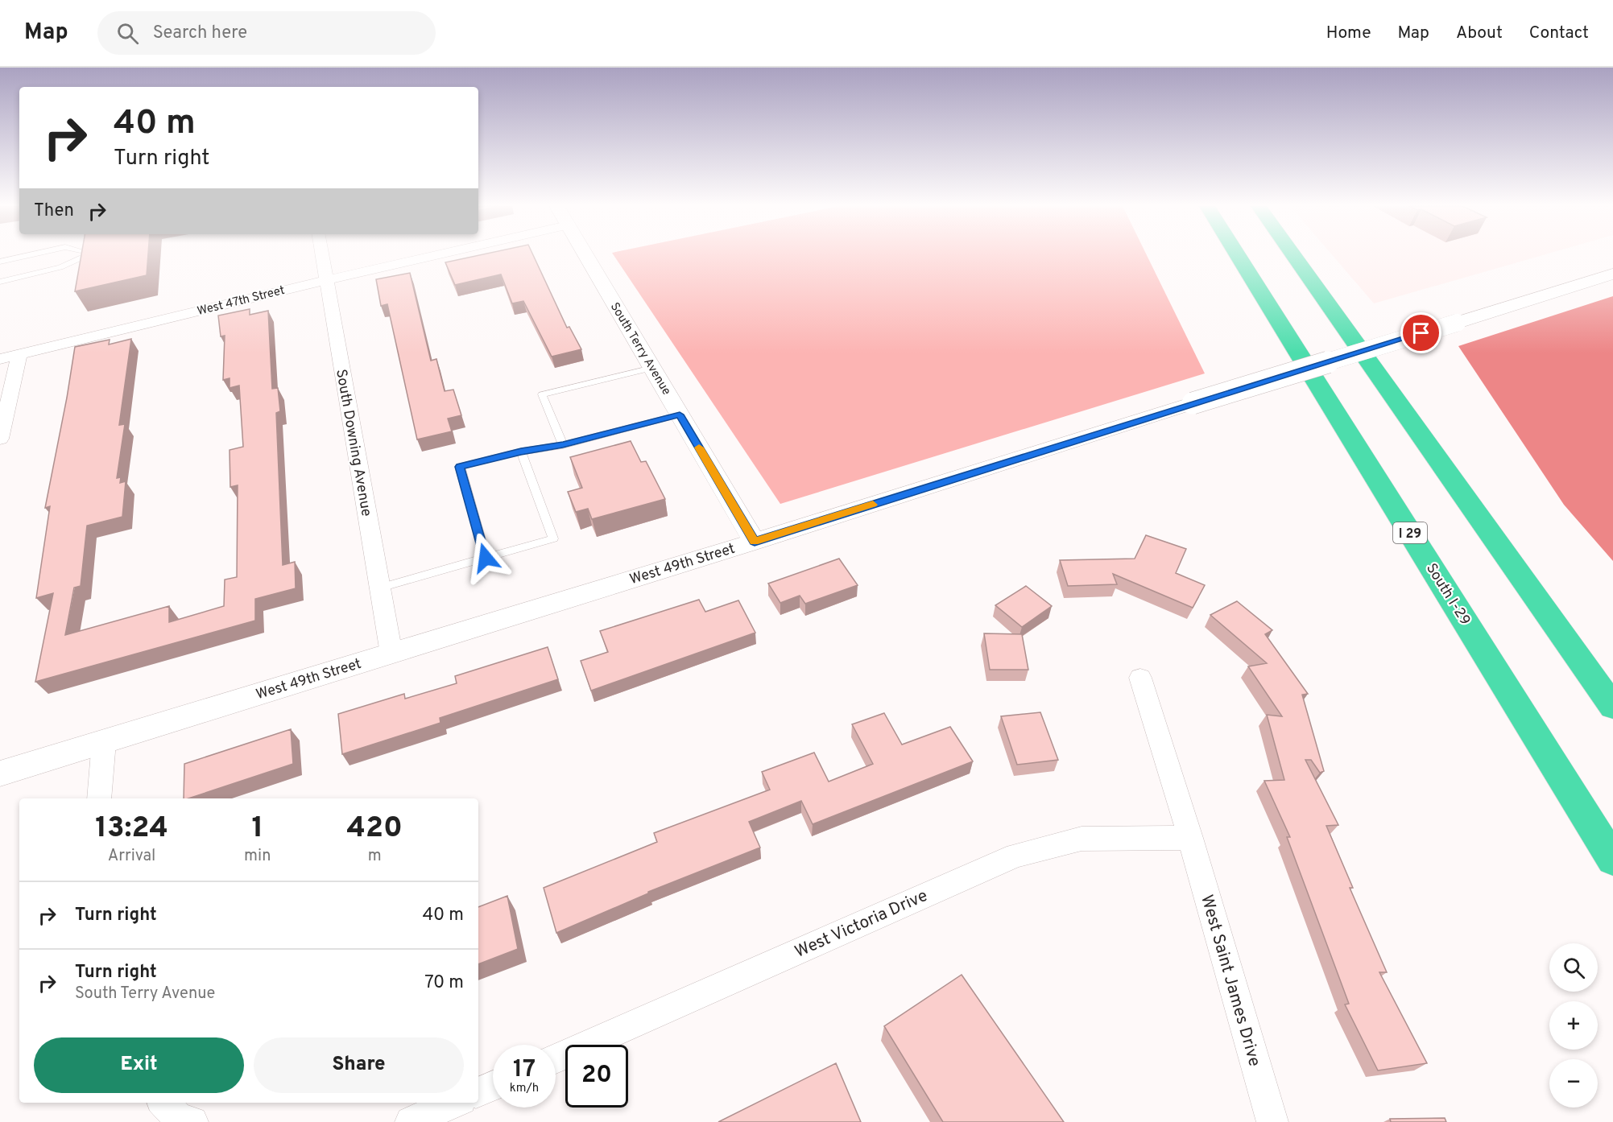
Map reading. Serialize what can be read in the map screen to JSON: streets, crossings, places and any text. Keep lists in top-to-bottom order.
{
  "streets": {
    "highway": ["I 29", "South I-29"],
    "street": [
      "West 47th Street",
      "South Terry Avenue",
      "South Downing Avenue",
      "West 49th Street",
      "West Victoria Drive",
      "West Saint James Drive"
    ]
  },
  "crossings": [
    ["West 47th Street", "South Downing Avenue"],
    ["South Terry Avenue", "West 49th Street"],
    ["South Downing Avenue", "West 49th Street"],
    ["West Victoria Drive", "West Saint James Drive"]
  ],
  "page": {
    "header": "Map",
    "search": "Search here",
    "nav": [
      "Home",
      "Map",
      "About",
      "Contact"
    ],
    "turn": ["40 m", "Turn right"],
    "then": "Then",
    "eta": [
      "13:24",
      "Arrival",
      "1",
      "min",
      "420",
      "m"
    ],
    "list": [
      {
        "name": "Turn right",
        "value": "40 m"
      },
      {
        "name": "Turn right",
        "note": "South Terry Avenue",
        "value": "70 m"
      }
    ],
    "map_buttons": ["+", "−"],
    "buttons": ["Exit", "Share"],
    "speed": "17 km/h",
    "limit": "20"
  }
}
